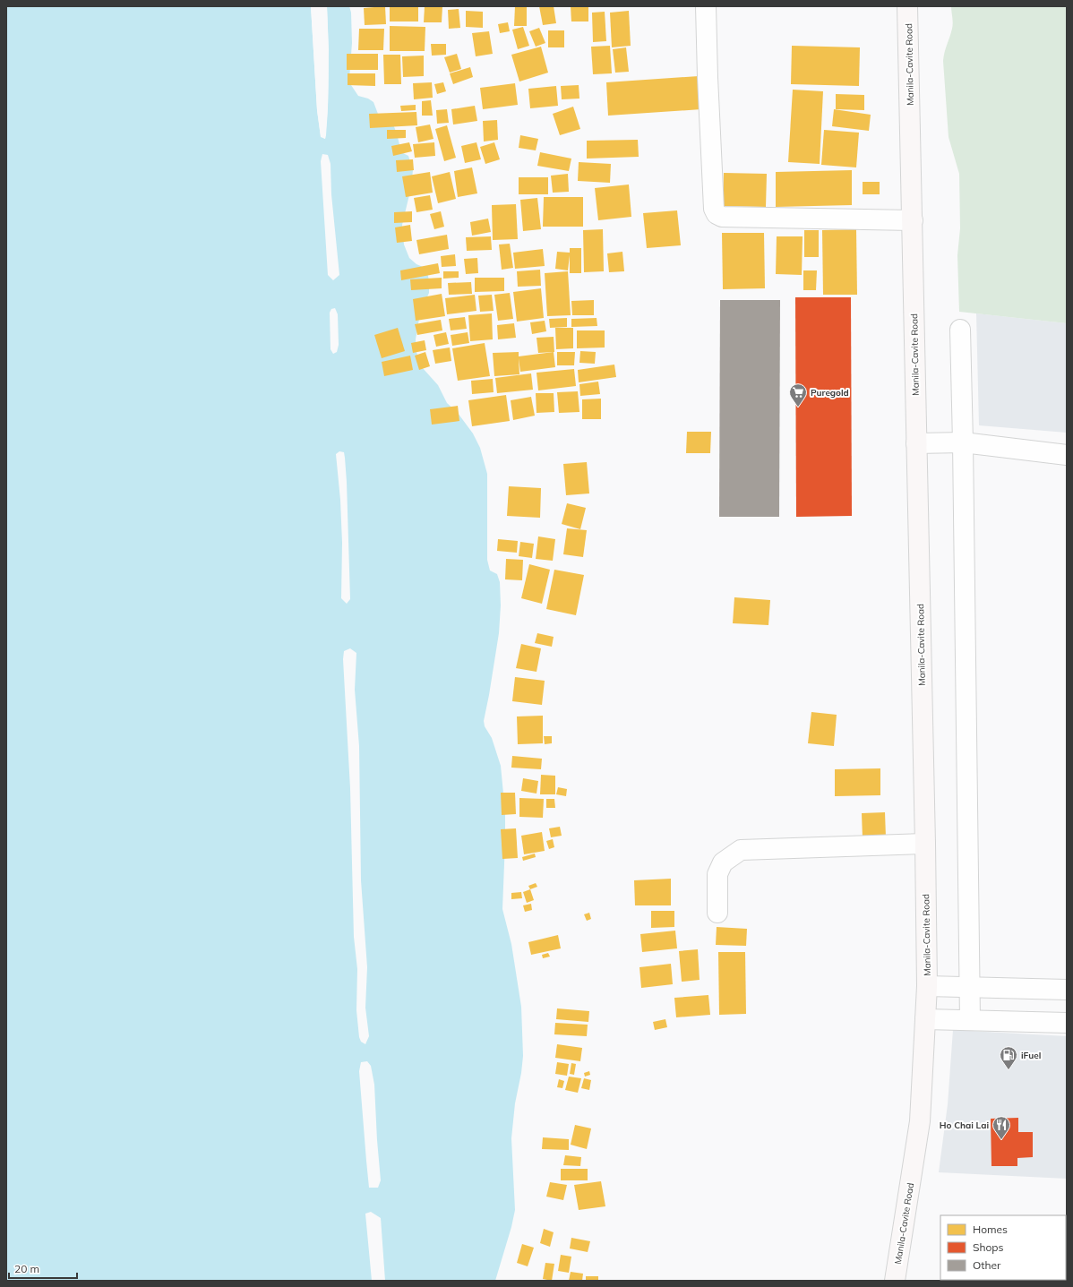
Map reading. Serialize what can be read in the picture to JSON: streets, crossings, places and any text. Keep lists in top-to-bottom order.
{
  "streets": {
    "main road": ["Manila-Cavite Road"]
  },
  "places": {
    "supermarket": ["Puregold"],
    "fuel station": ["iFuel"],
    "restaurant": ["Ho Chai Lai"]
  },
  "legend": ["Homes", "Shops", "Other"],
  "scale_bar": "20 m"
}
